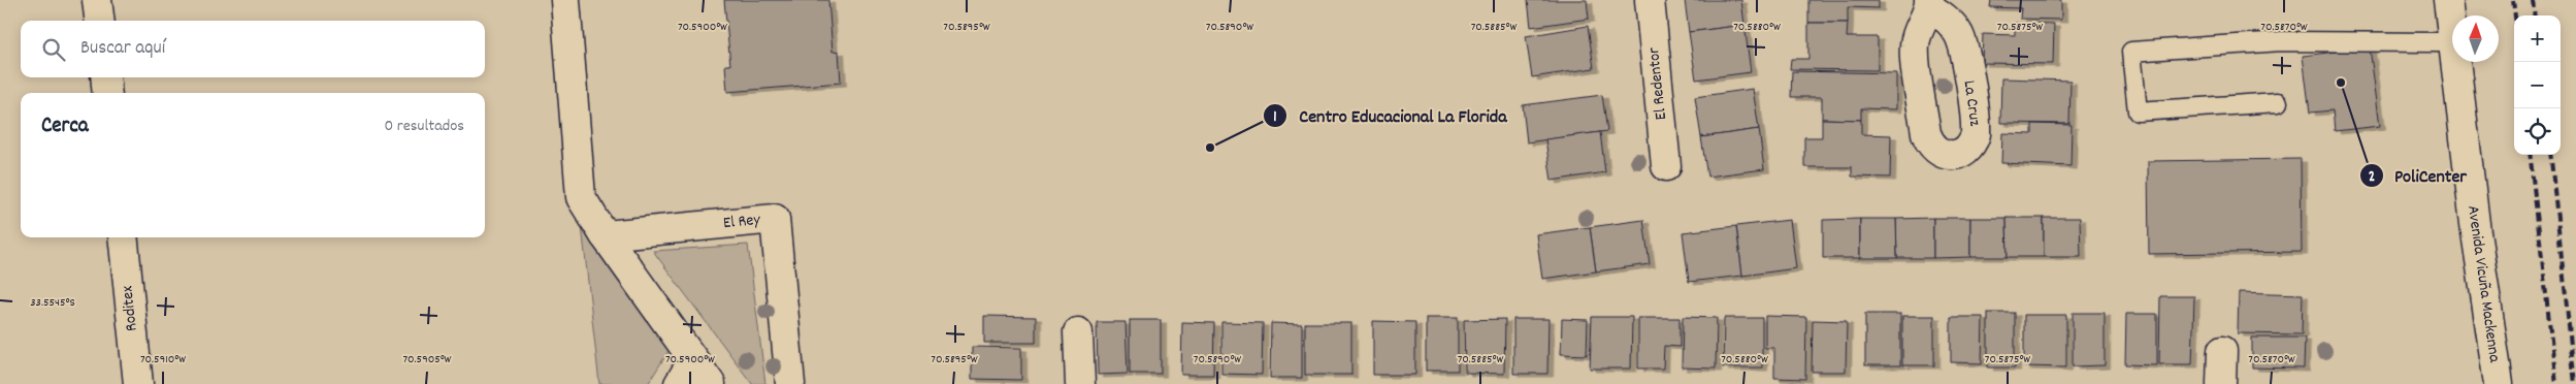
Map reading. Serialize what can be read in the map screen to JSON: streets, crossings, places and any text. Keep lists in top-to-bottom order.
{
  "streets": {
    "street": [
      "El Redentor",
      "El Rey",
      "Avenida Vicuña Mackenna",
      "Roditex"
    ]
  },
  "places": ["PoliCenter", "Centro Educacional La Florida"],
  "north": "top",
  "page": {
    "map_buttons": ["+", "−"],
    "search": "Buscar aquí",
    "heading": ["Cerca", "0 resultados"]
  },
  "coordinates": [
    "70.5900°W",
    "70.5895°W",
    "70.5890°W",
    "70.5885°W",
    "70.5880°W",
    "70.5875°W",
    "70.5870°W",
    "33.5545°S",
    "70.5910°W",
    "70.5905°W"
  ]
}
